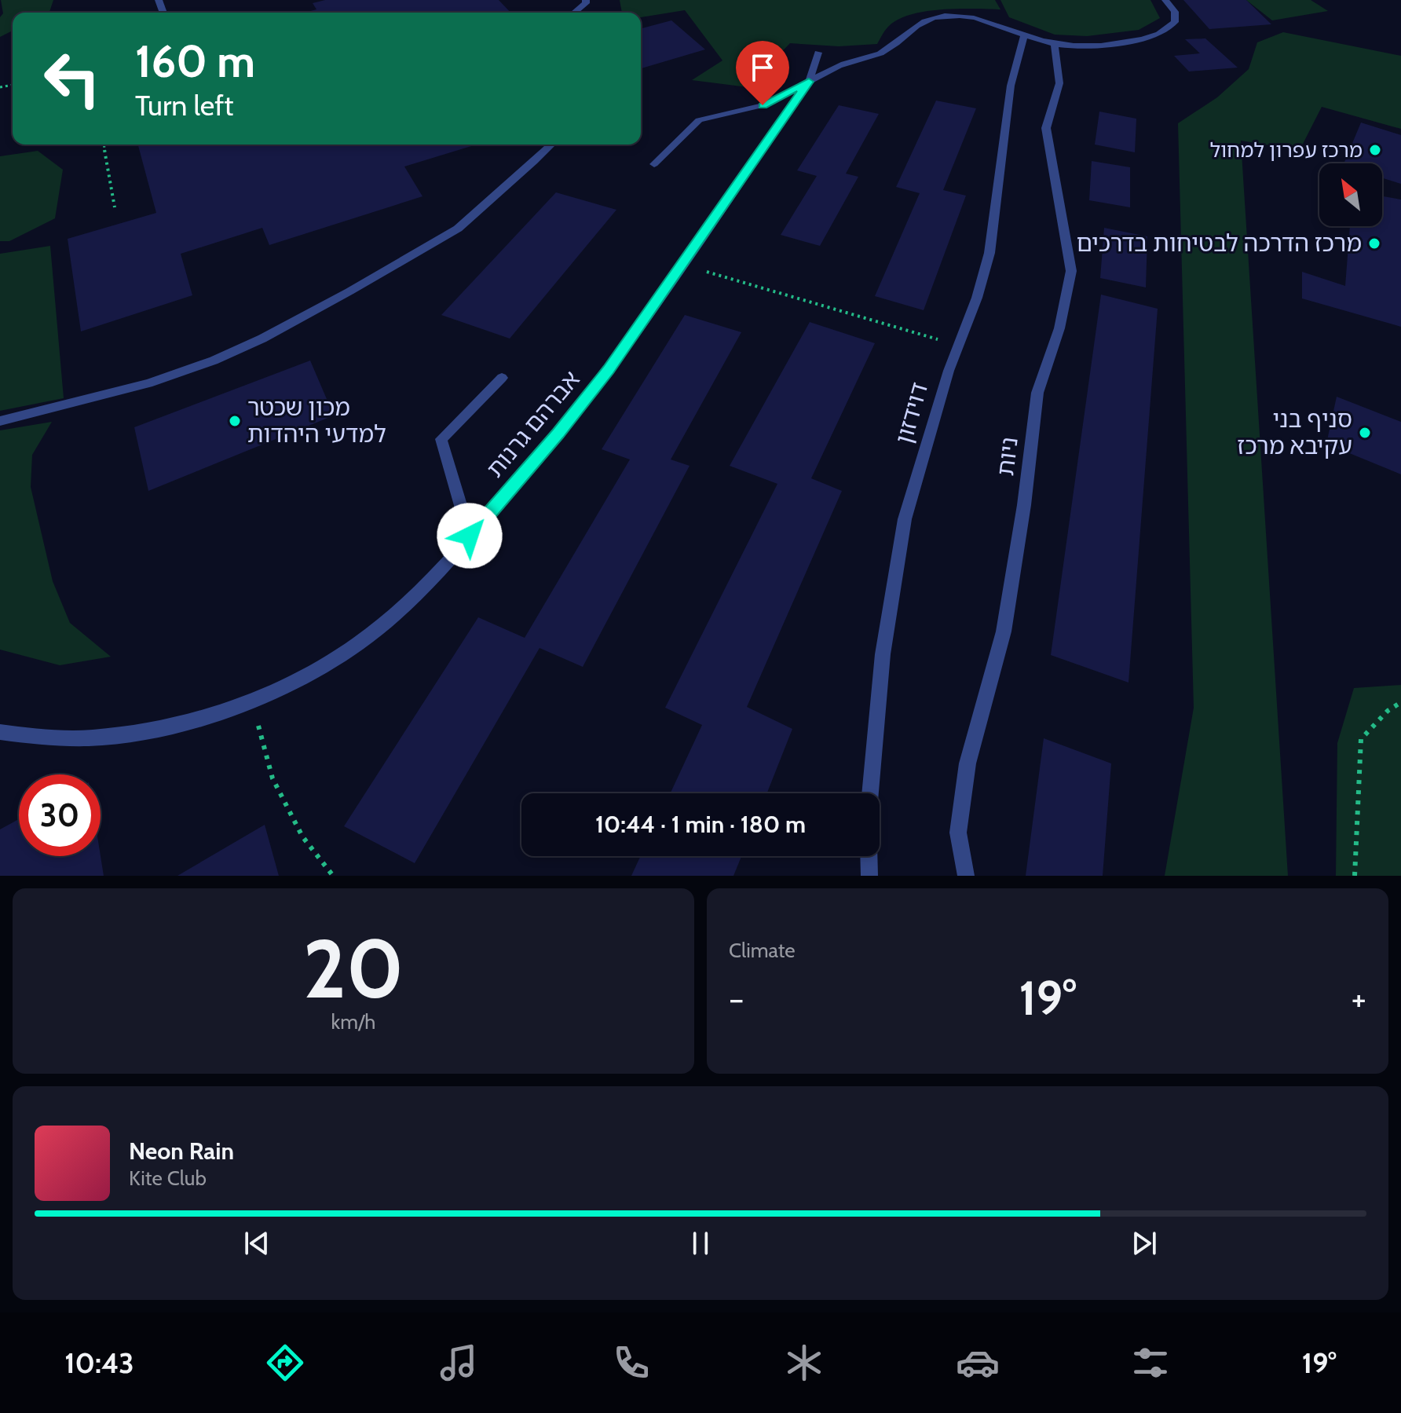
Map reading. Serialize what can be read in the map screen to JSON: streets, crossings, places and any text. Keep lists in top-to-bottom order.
{
  "streets": {
    "street": ["דוידזון", "אברהם גרנות", "ניות"]
  },
  "places": [
    "מרכז עפרון למחול",
    "מרכז הדרכה לבטיחות בדרכים",
    "מכון שכטר למדעי היהדות",
    "סניף בני עקיבא מרכז"
  ],
  "north": "top left",
  "page": {
    "turn": ["160 m", "Turn left"],
    "limit": "30",
    "trip": "10:44 · 1 min · 180 m",
    "tile": [
      ["20", "km/h"],
      "Climate"
    ],
    "heat": ["−", "19°", "+"],
    "song": ["Neon Rain", "Kite Club"],
    "tabs": ["10:43", "19°"]
  }
}
